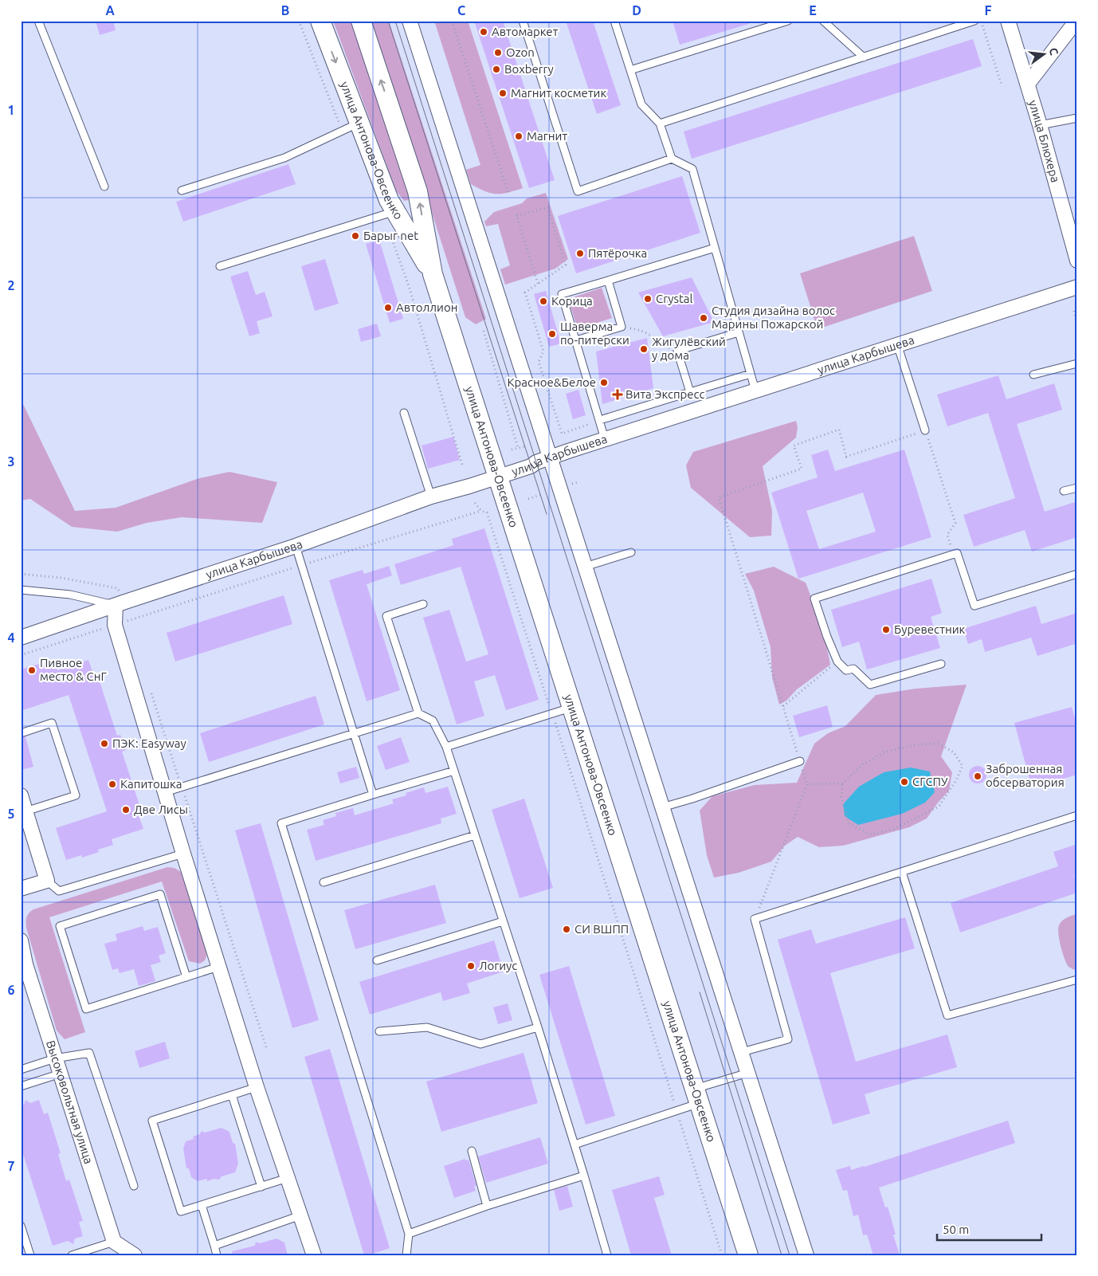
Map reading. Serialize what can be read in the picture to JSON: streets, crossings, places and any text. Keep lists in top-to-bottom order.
{
  "streets": {
    "main road": ["улица Антонова-Овсеенко"],
    "street": ["улица Блюхера", "улица Карбышева", "Высоковольтная улица"]
  },
  "crossings": [
    ["улица Антонова-Овсеенко", "улица Карбышева"]
  ],
  "places": {
    "other": [
      "Автомаркет",
      "Ozon",
      "Boxberry",
      "Магнит косметик",
      "Магнит",
      "Барыг net",
      "Пятёрочка",
      "Crystal",
      "Корица",
      "Автоллион",
      "Студия дизайна волос Марины Пожарской",
      "Шаверма по-питерски",
      "Жигулёвский у дома",
      "Красное&Белое",
      "Буревестник",
      "Пивное место & СнГ",
      "ПЭК: Easyway",
      "Заброшенная обсерватория",
      "СГСПУ",
      "Капитошка",
      "Две Лисы",
      "СИ ВШПП",
      "Логиус"
    ],
    "health": ["Вита Экспресс"]
  },
  "scale_bar": "50 m",
  "north": "right",
  "grid": {
    "columns": [
      "A",
      "B",
      "C",
      "D",
      "E",
      "F"
    ],
    "rows": [
      "1",
      "2",
      "3",
      "4",
      "5",
      "6",
      "7"
    ]
  }
}
